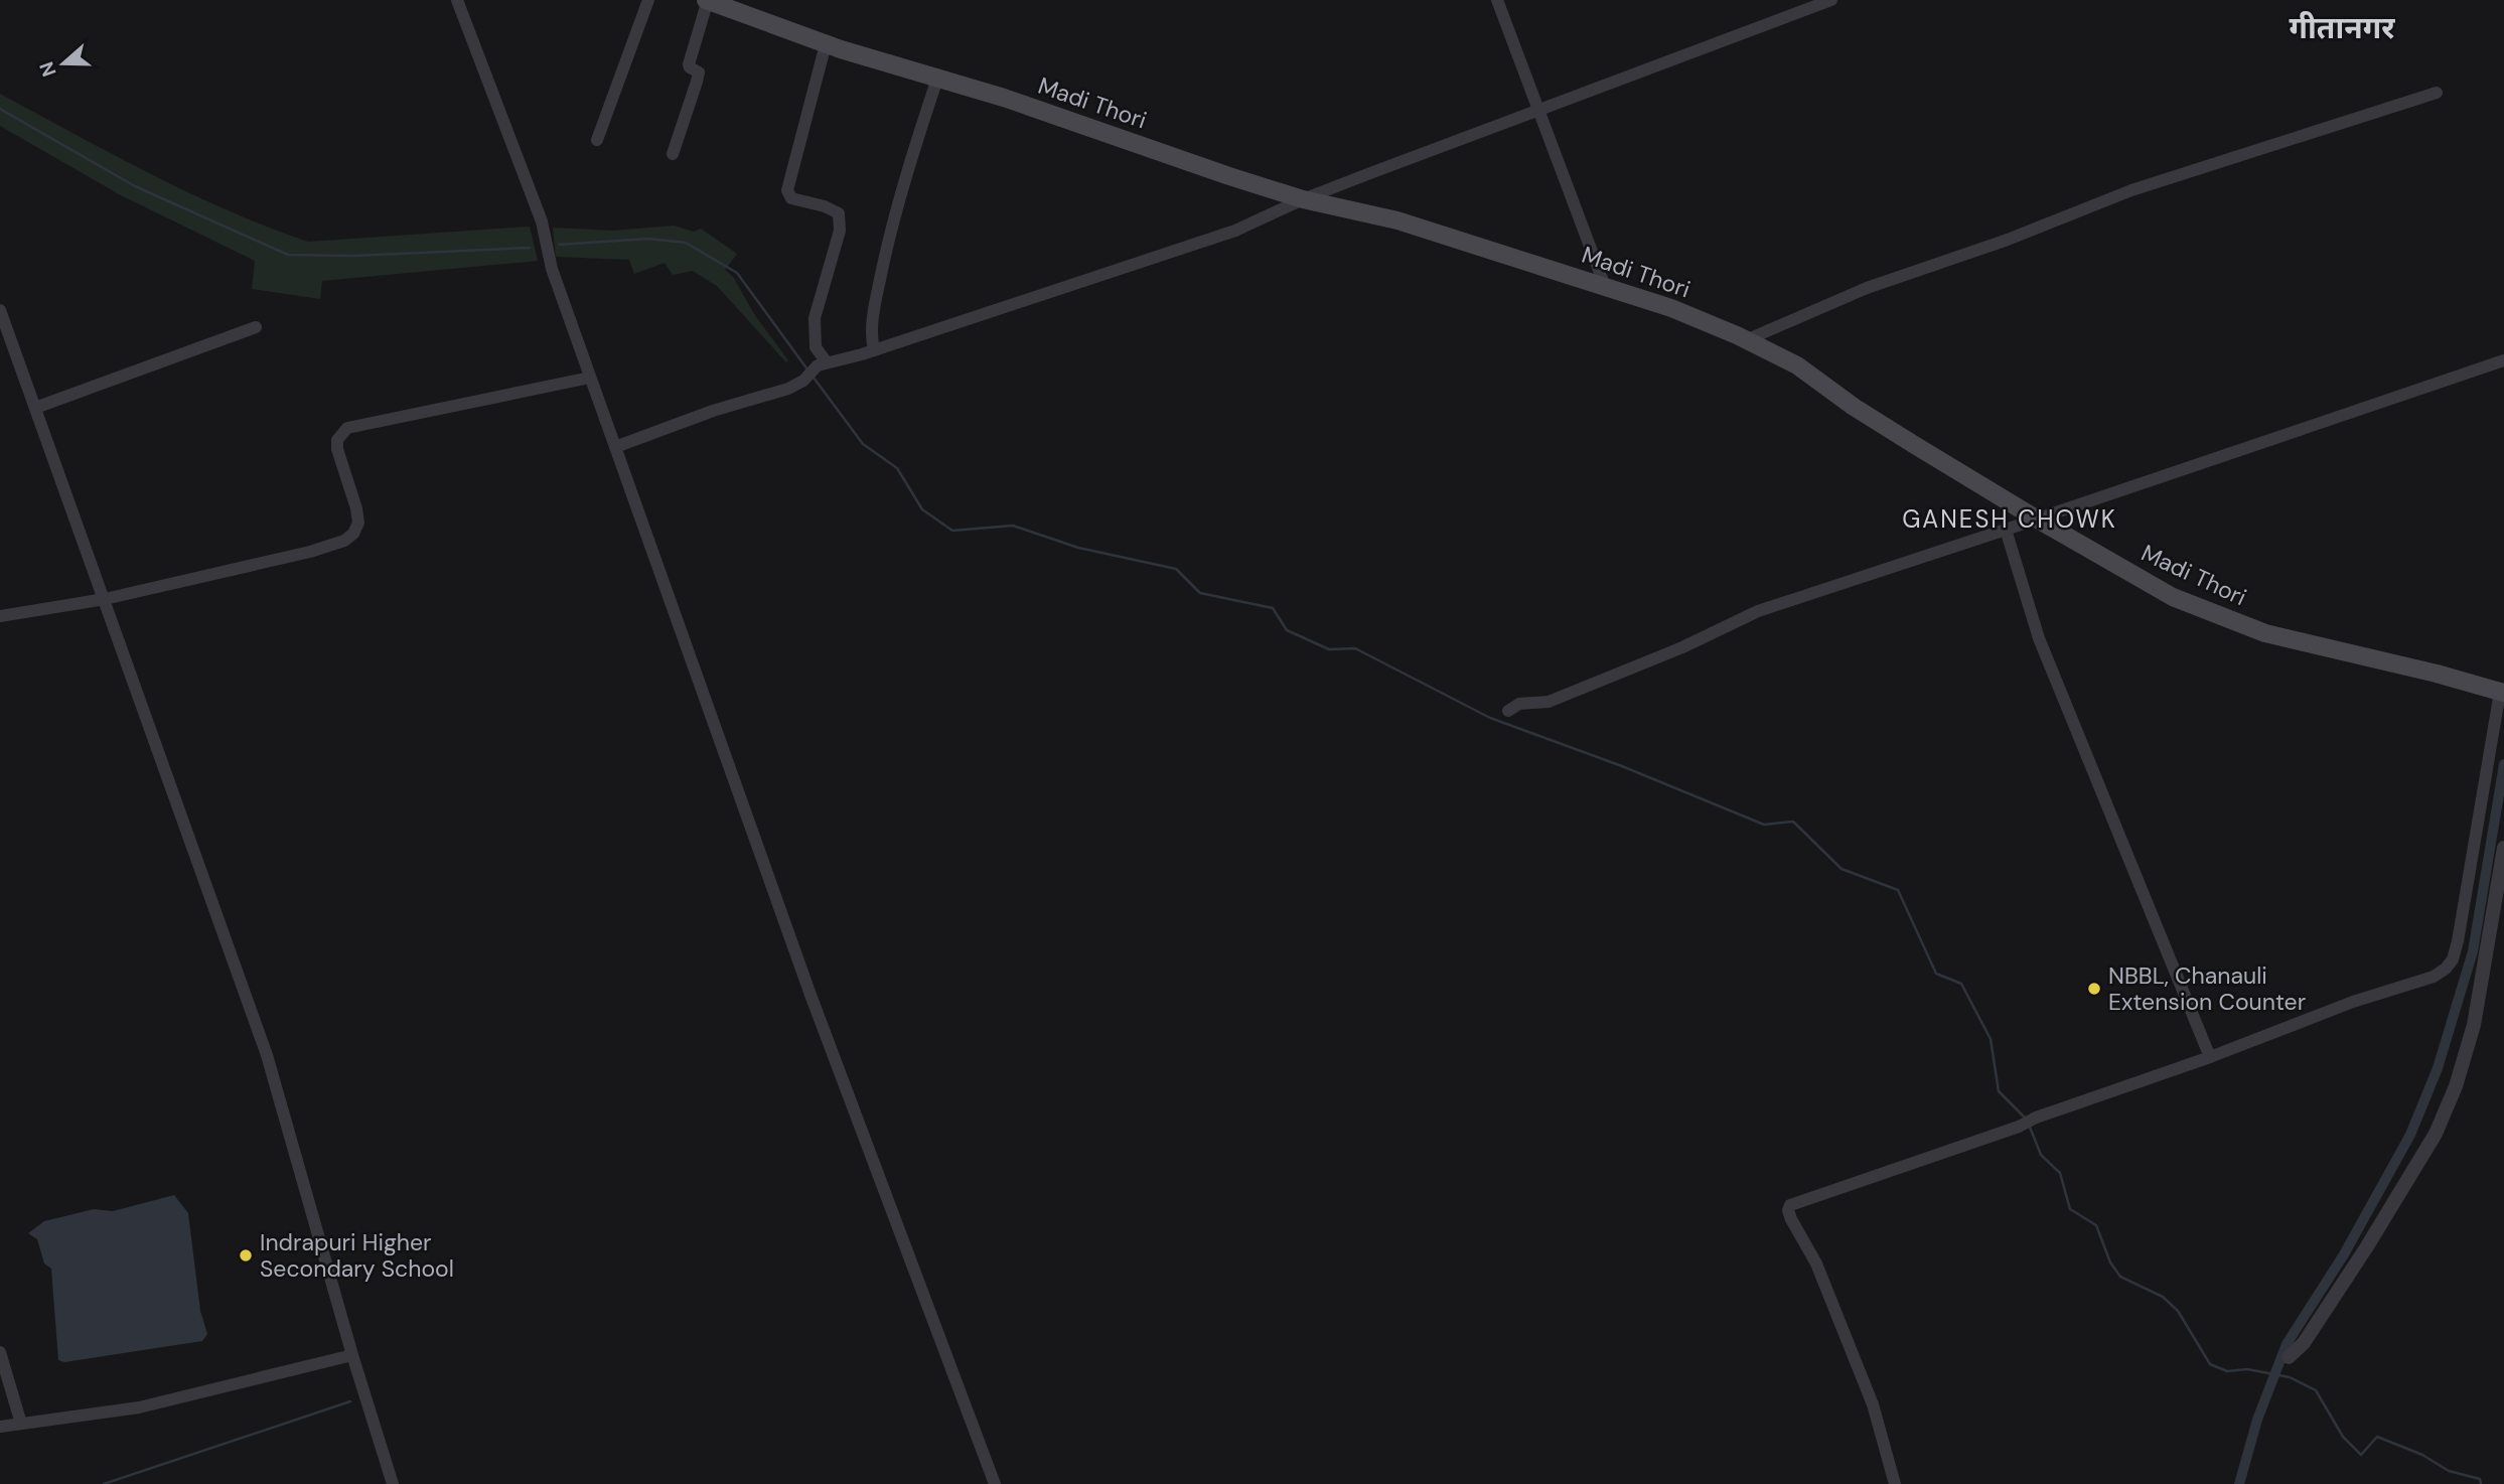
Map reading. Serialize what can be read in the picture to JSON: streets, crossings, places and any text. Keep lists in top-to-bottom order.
{
  "streets": {
    "main road": ["Madi Thori"]
  },
  "districts": ["गीतानगर", "GANESH CHOWK"],
  "places": ["NBBL, Chanauli Extension Counter", "Indrapuri Higher Secondary School"],
  "north": "left"
}
